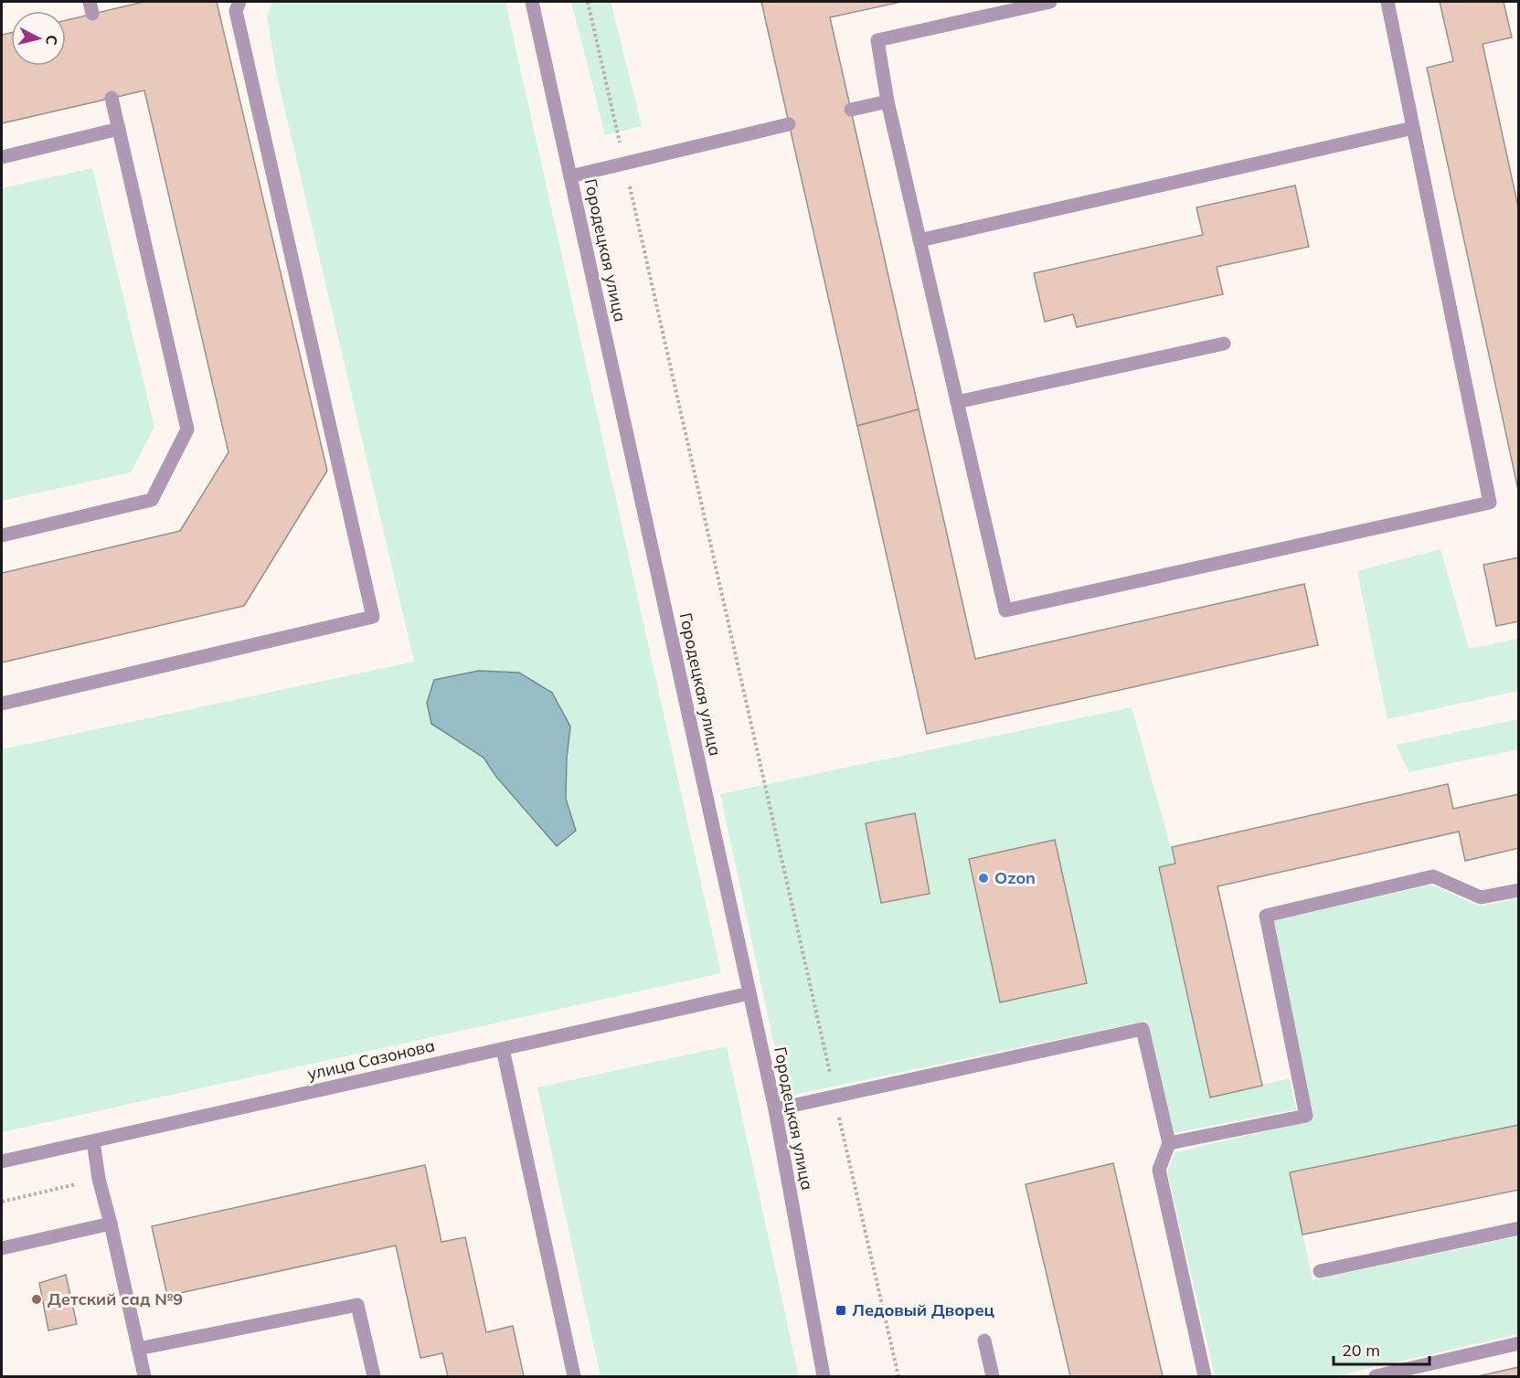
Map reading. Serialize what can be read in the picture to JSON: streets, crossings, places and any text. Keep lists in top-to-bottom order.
{
  "streets": {
    "street": ["Городецкая улица", "улица Сазонова"]
  },
  "crossings": [
    ["Городецкая улица", "улица Сазонова"]
  ],
  "places": {
    "other": ["Ozon", "Детский сад №9"],
    "transit": ["Ледовый Дворец"]
  },
  "scale_bar": "20 m",
  "north": "right"
}
